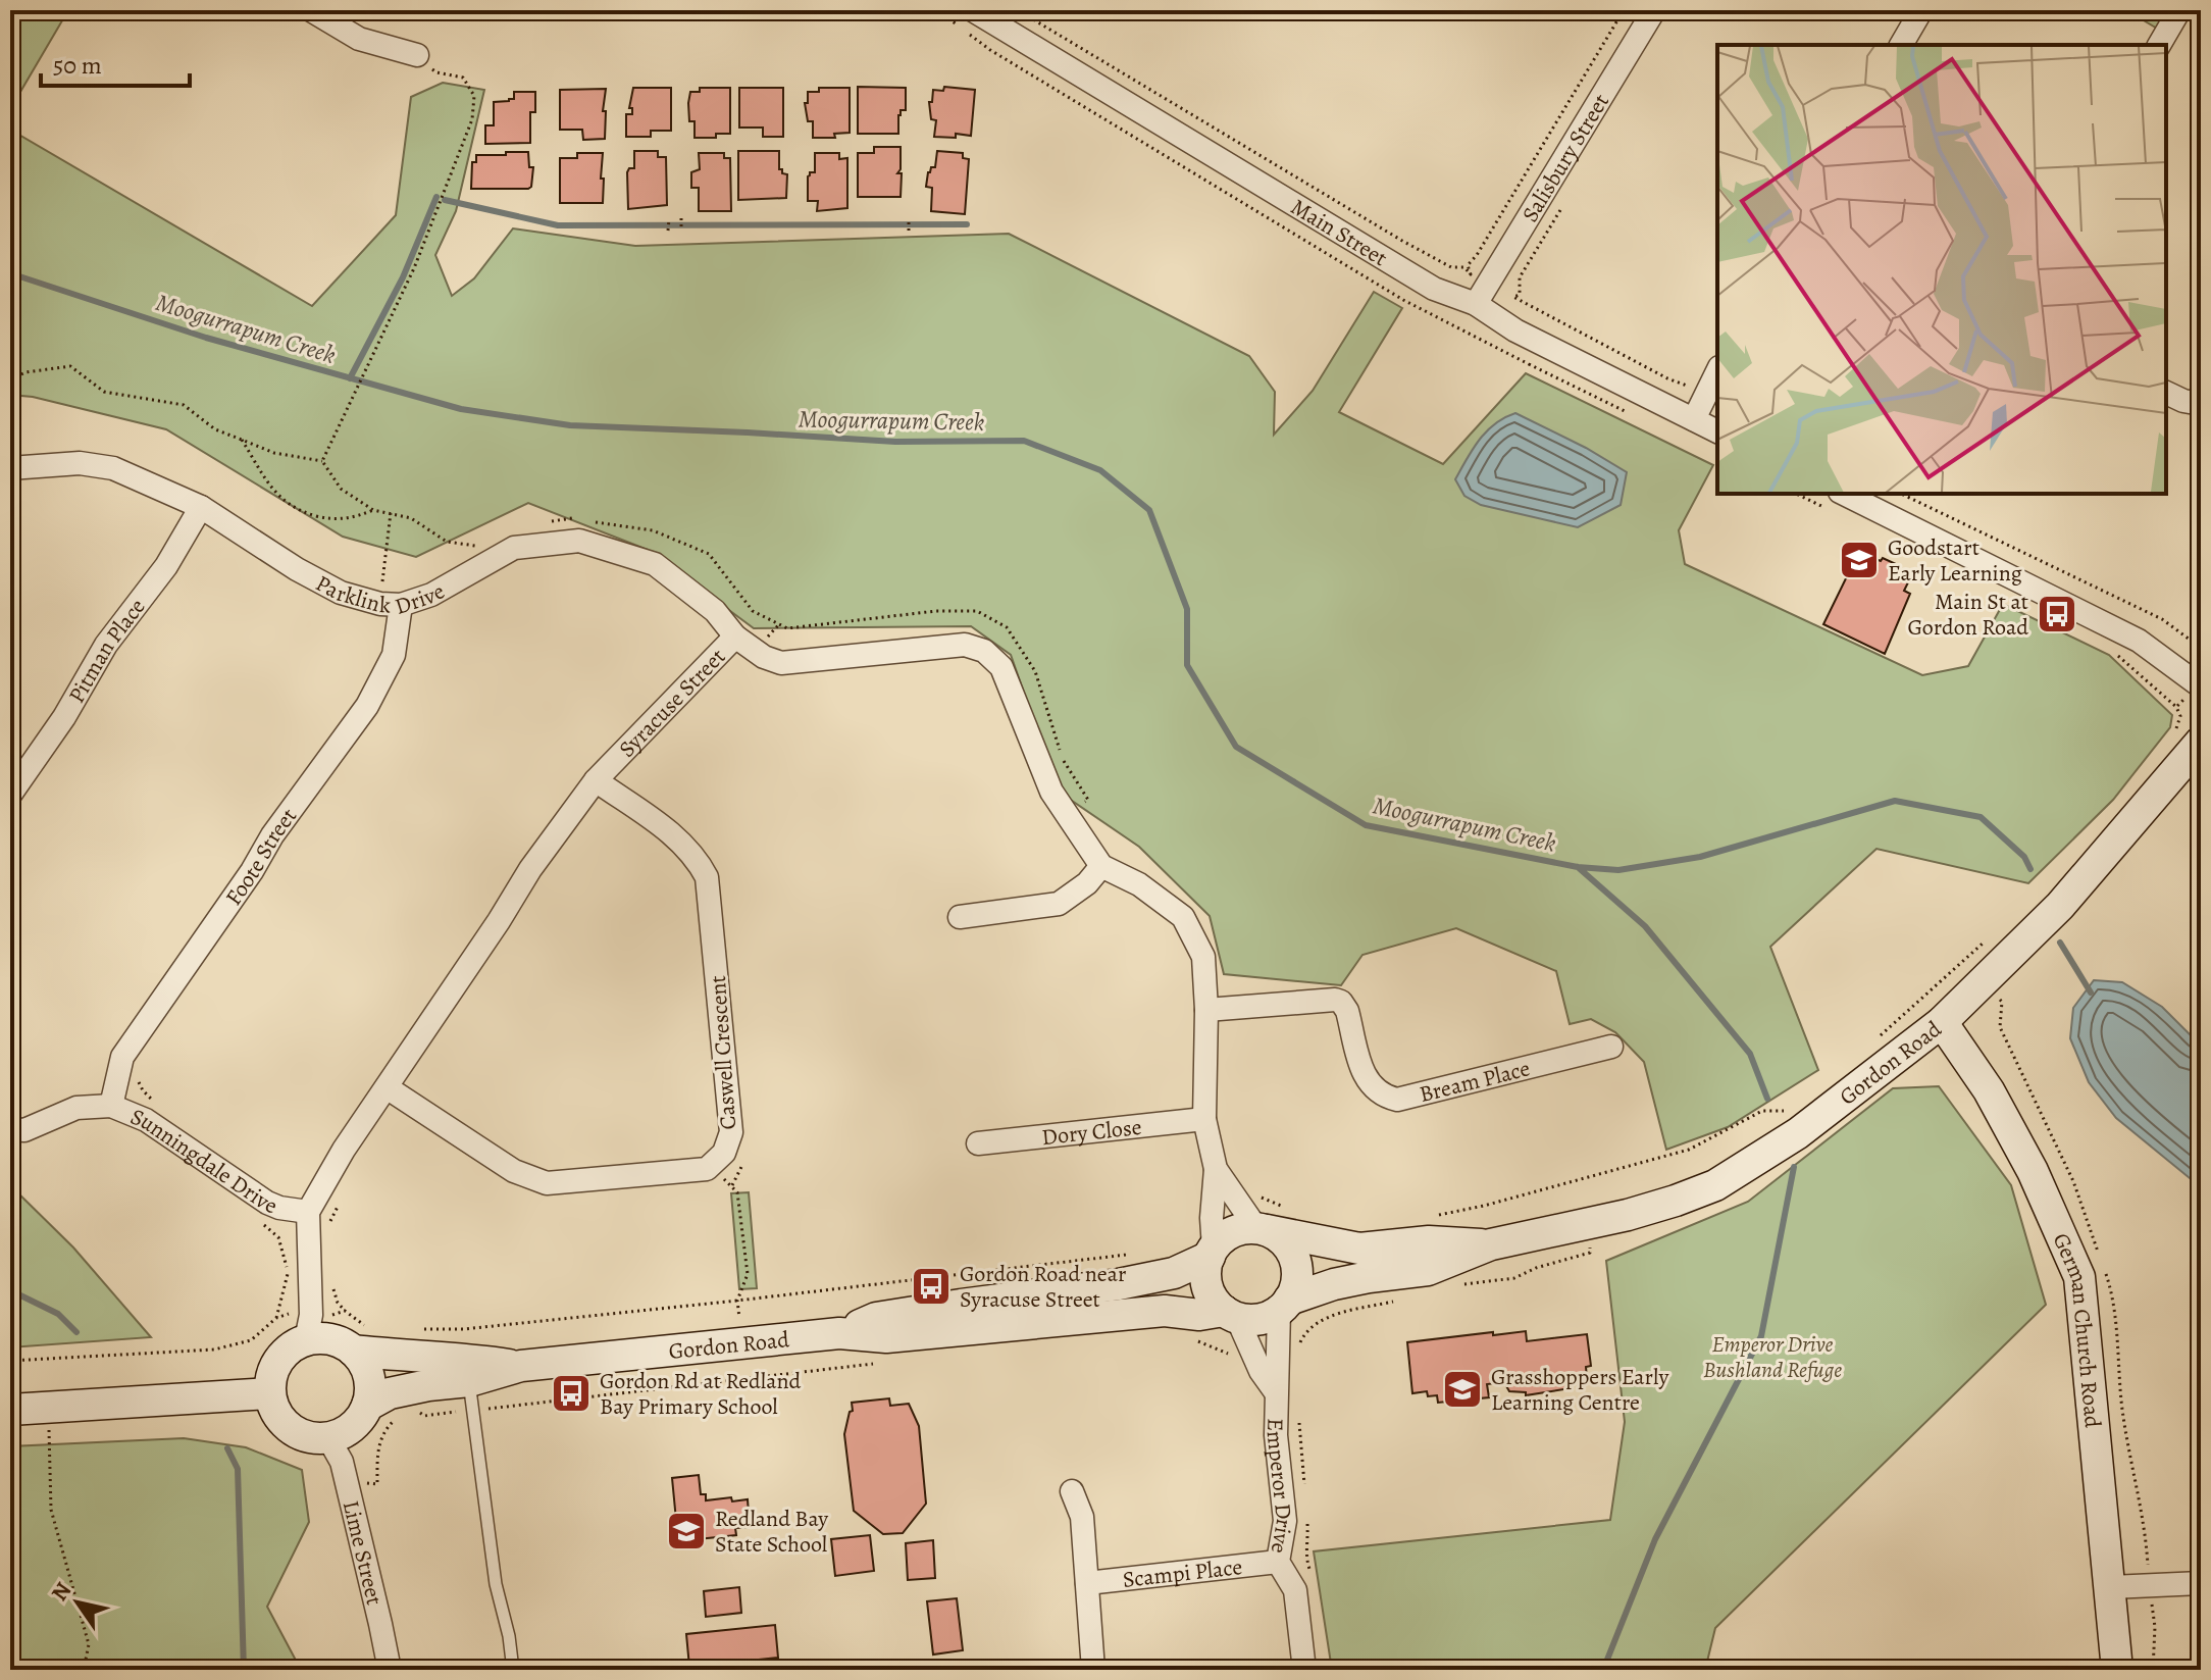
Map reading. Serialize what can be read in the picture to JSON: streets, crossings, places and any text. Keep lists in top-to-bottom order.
{
  "streets": {
    "street": [
      "Salisbury Street",
      "Main Street",
      "Parklink Drive",
      "Pitman Place",
      "Syracuse Street",
      "Foote Street",
      "Caswell Crescent",
      "Gordon Road",
      "Bream Place",
      "Dory Close",
      "Sunningdale Drive",
      "German Church Road",
      "Emperor Drive",
      "Lime Street",
      "Scampi Place"
    ]
  },
  "crossings": [
    ["Salisbury Street", "Main Street"],
    ["Parklink Drive", "Pitman Place"],
    ["Parklink Drive", "Syracuse Street"],
    ["Parklink Drive", "Foote Street"],
    ["Syracuse Street", "Caswell Crescent"],
    ["Syracuse Street", "Sunningdale Drive"],
    ["Foote Street", "Sunningdale Drive"],
    ["Gordon Road", "German Church Road"],
    ["Gordon Road", "Emperor Drive"],
    ["Gordon Road", "Lime Street"],
    ["Emperor Drive", "Scampi Place"]
  ],
  "water": ["Moogurrapum Creek"],
  "parks": ["Emperor Drive Bushland Refuge"],
  "places": {
    "school or university": ["Goodstart Early Learning", "Grasshoppers Early Learning Centre", "Redland Bay State School"],
    "bus stop": ["Main St at Gordon Road", "Gordon Road near Syracuse Street", "Gordon Rd at Redland Bay Primary School"]
  },
  "scale_bar": "50 m",
  "north": "top left"
}
